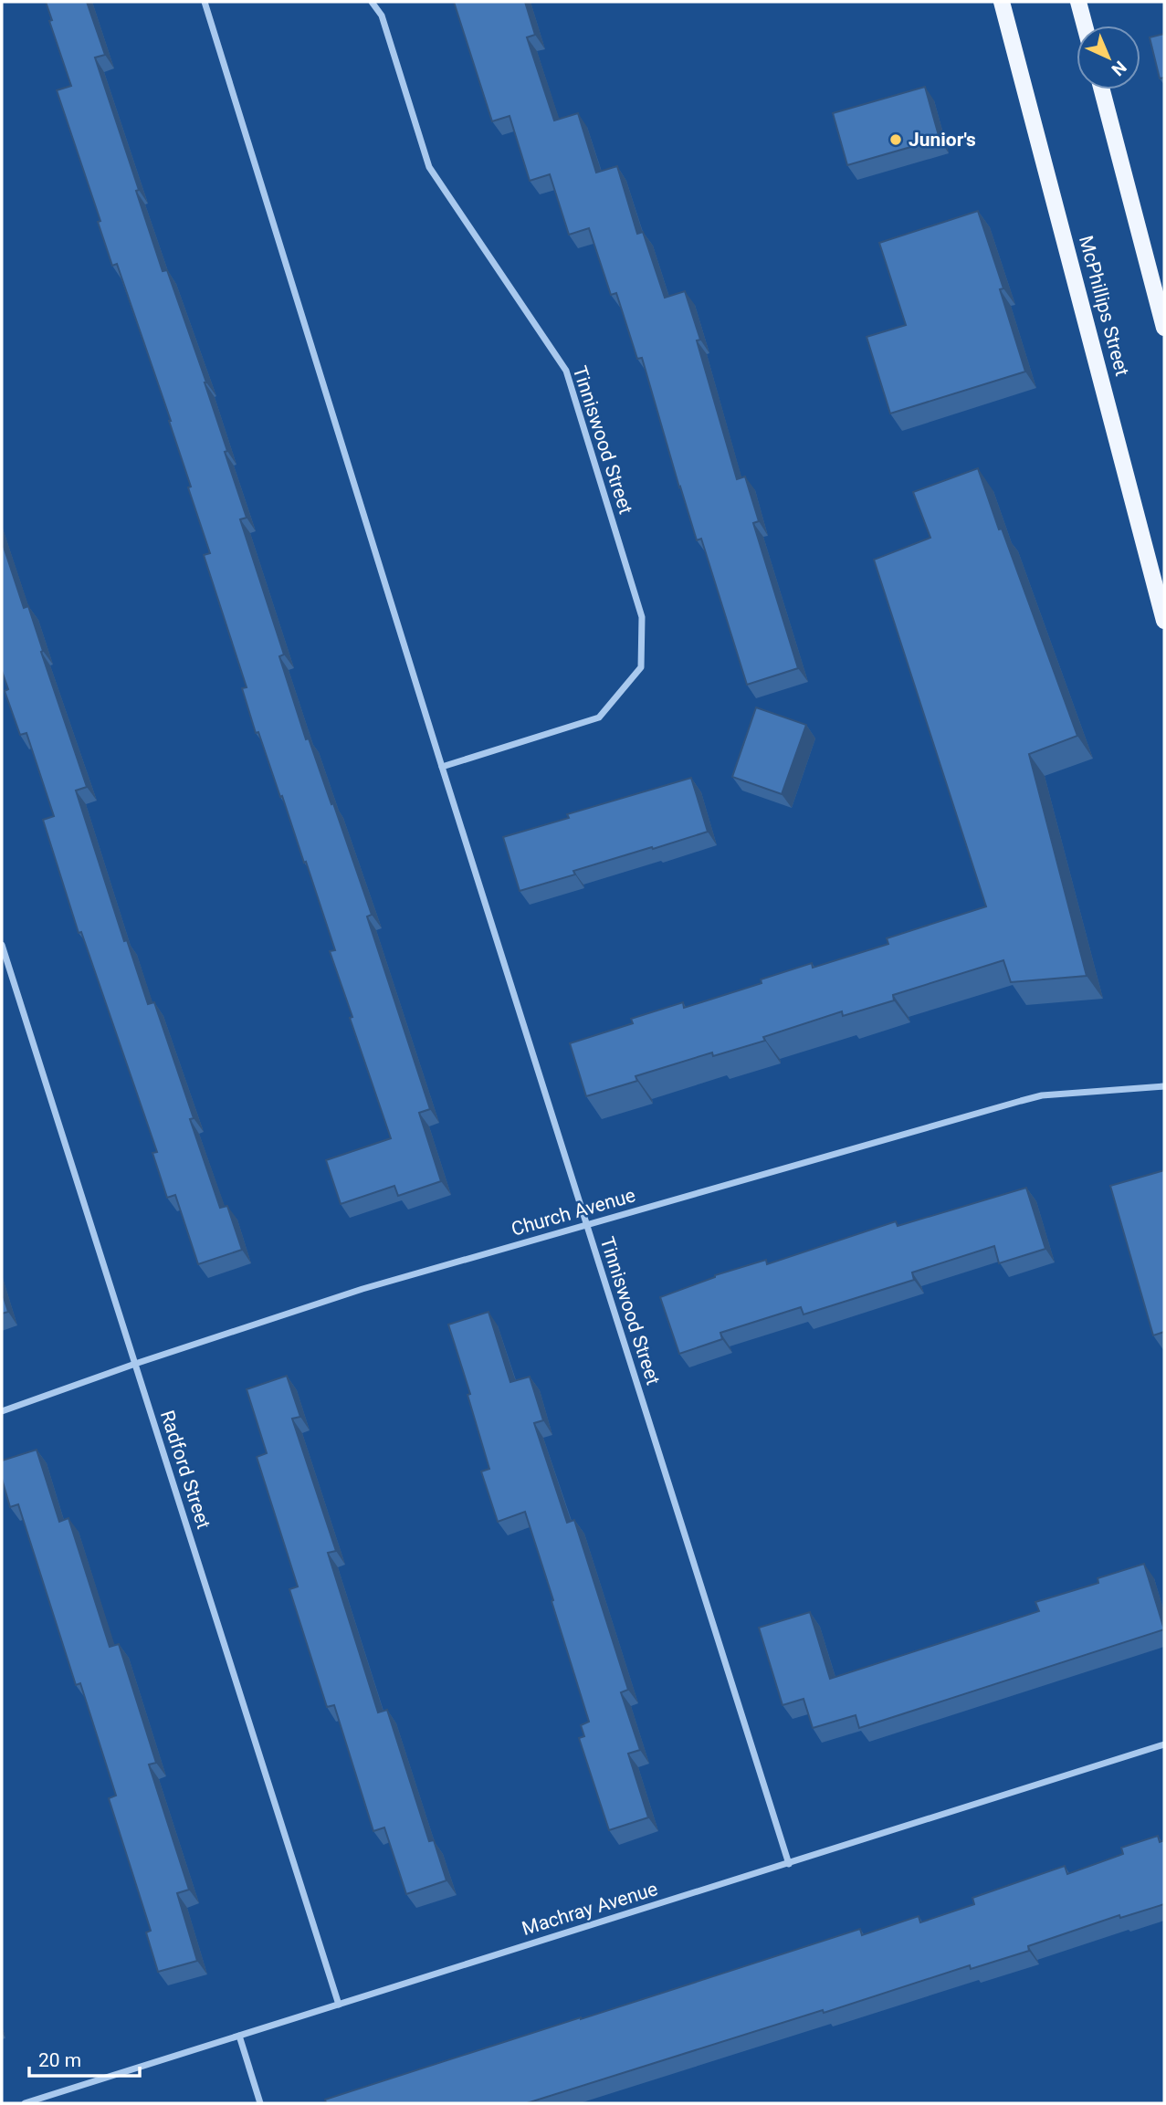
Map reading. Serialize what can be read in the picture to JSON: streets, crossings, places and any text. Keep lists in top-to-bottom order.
{
  "streets": {
    "main road": ["McPhillips Street"],
    "street": [
      "Tinniswood Street",
      "Church Avenue",
      "Radford Street",
      "Machray Avenue"
    ]
  },
  "crossings": [
    ["Tinniswood Street", "Church Avenue"],
    ["Tinniswood Street", "Machray Avenue"],
    ["Church Avenue", "Radford Street"],
    ["Radford Street", "Machray Avenue"]
  ],
  "places": ["Junior's"],
  "scale_bar": "20 m",
  "north": "bottom right"
}
